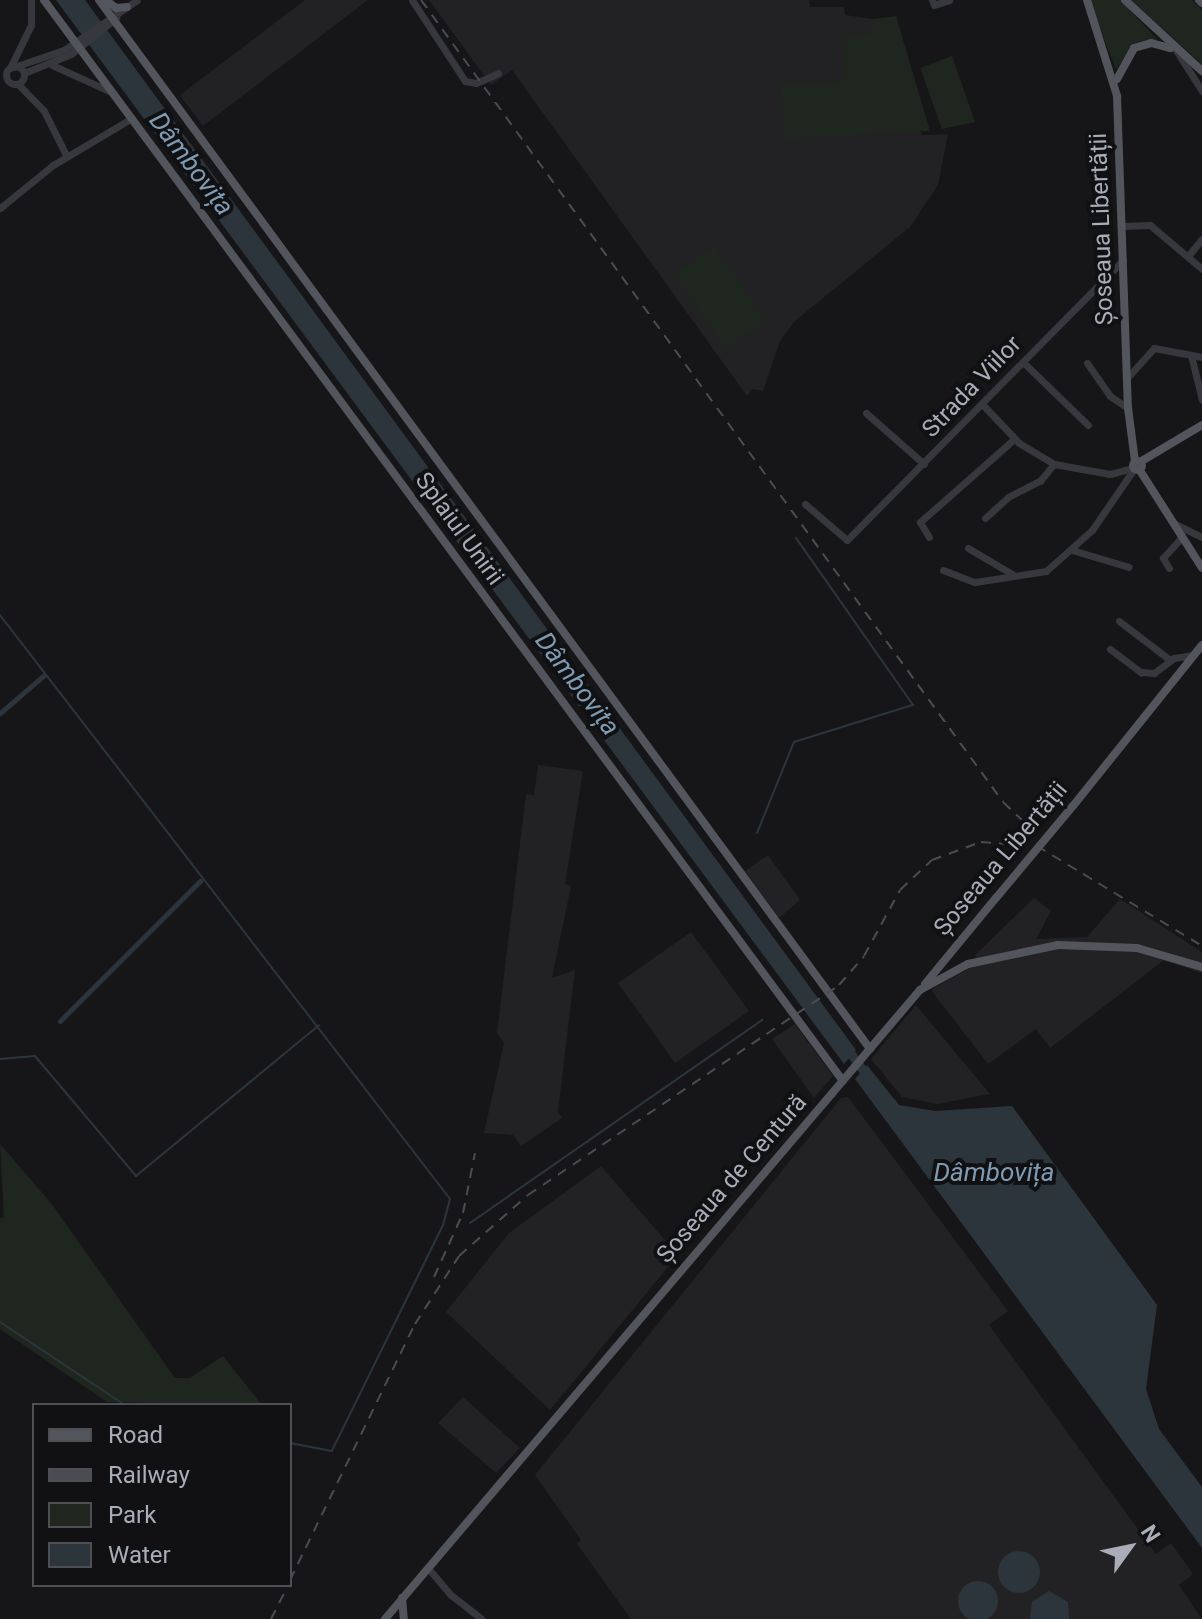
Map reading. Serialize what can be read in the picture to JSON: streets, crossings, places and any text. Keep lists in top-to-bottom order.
{
  "streets": {
    "main road": ["Șoseaua Libertății", "Splaiul Unirii", "Șoseaua de Centură"],
    "street": ["Strada Viilor"]
  },
  "crossings": [
    ["Șoseaua Libertății", "Strada Viilor"],
    ["Șoseaua Libertății", "Șoseaua de Centură"],
    ["Splaiul Unirii", "Șoseaua de Centură"]
  ],
  "water": ["Dâmbovița"],
  "legend": [
    "Road",
    "Railway",
    "Park",
    "Water"
  ],
  "north": "top right"
}
